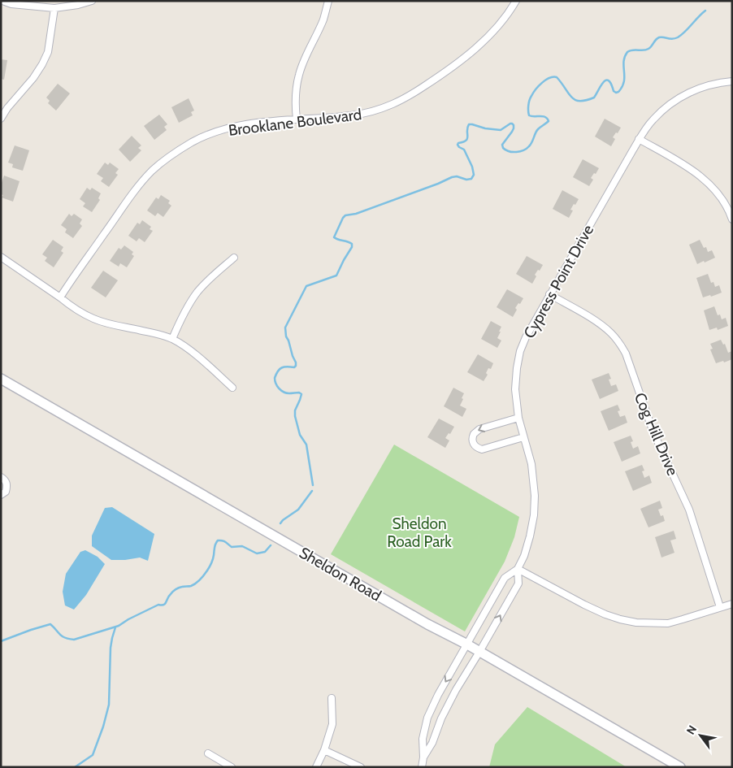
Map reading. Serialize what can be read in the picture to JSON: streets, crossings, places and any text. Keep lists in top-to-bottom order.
{
  "streets": {
    "main road": ["Sheldon Road"],
    "street": ["Brooklane Boulevard", "Cypress Point Drive", "Cog Hill Drive"]
  },
  "crossings": [
    ["Cypress Point Drive", "Cog Hill Drive"],
    ["Cypress Point Drive", "Sheldon Road"]
  ],
  "parks": ["Sheldon Road Park"],
  "north": "top left"
}
